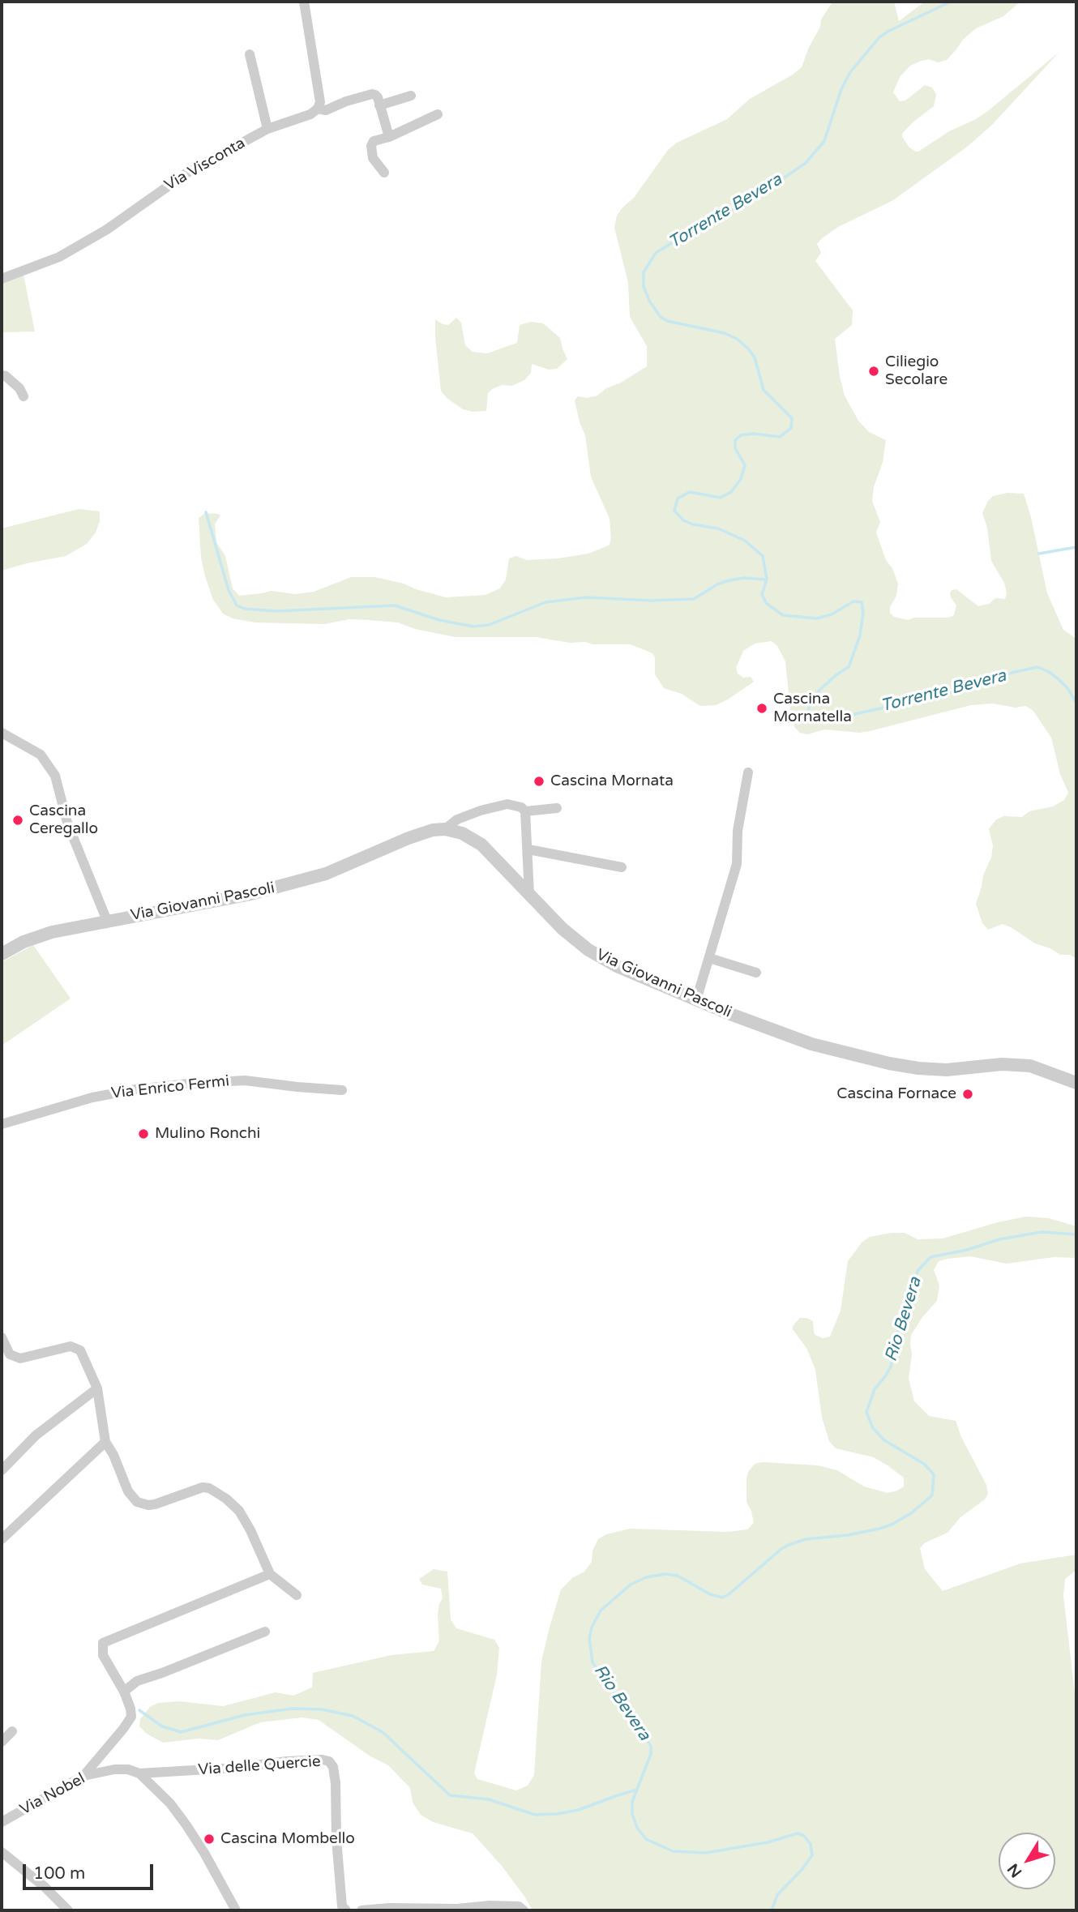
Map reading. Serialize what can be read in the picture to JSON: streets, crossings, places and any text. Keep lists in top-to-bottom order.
{
  "streets": {
    "street": [
      "Via Visconta",
      "Via Giovanni Pascoli",
      "Via Enrico Fermi",
      "Via delle Quercie",
      "Via Nobel"
    ]
  },
  "crossings": [
    ["Via delle Quercie", "Via Nobel"]
  ],
  "water": ["Torrente Bevera", "Rio Bevera"],
  "places": [
    "Ciliegio Secolare",
    "Cascina Mornatella",
    "Cascina Mornata",
    "Cascina Ceregallo",
    "Cascina Fornace",
    "Mulino Ronchi",
    "Cascina Mombello"
  ],
  "scale_bar": "100 m",
  "north": "bottom left"
}
